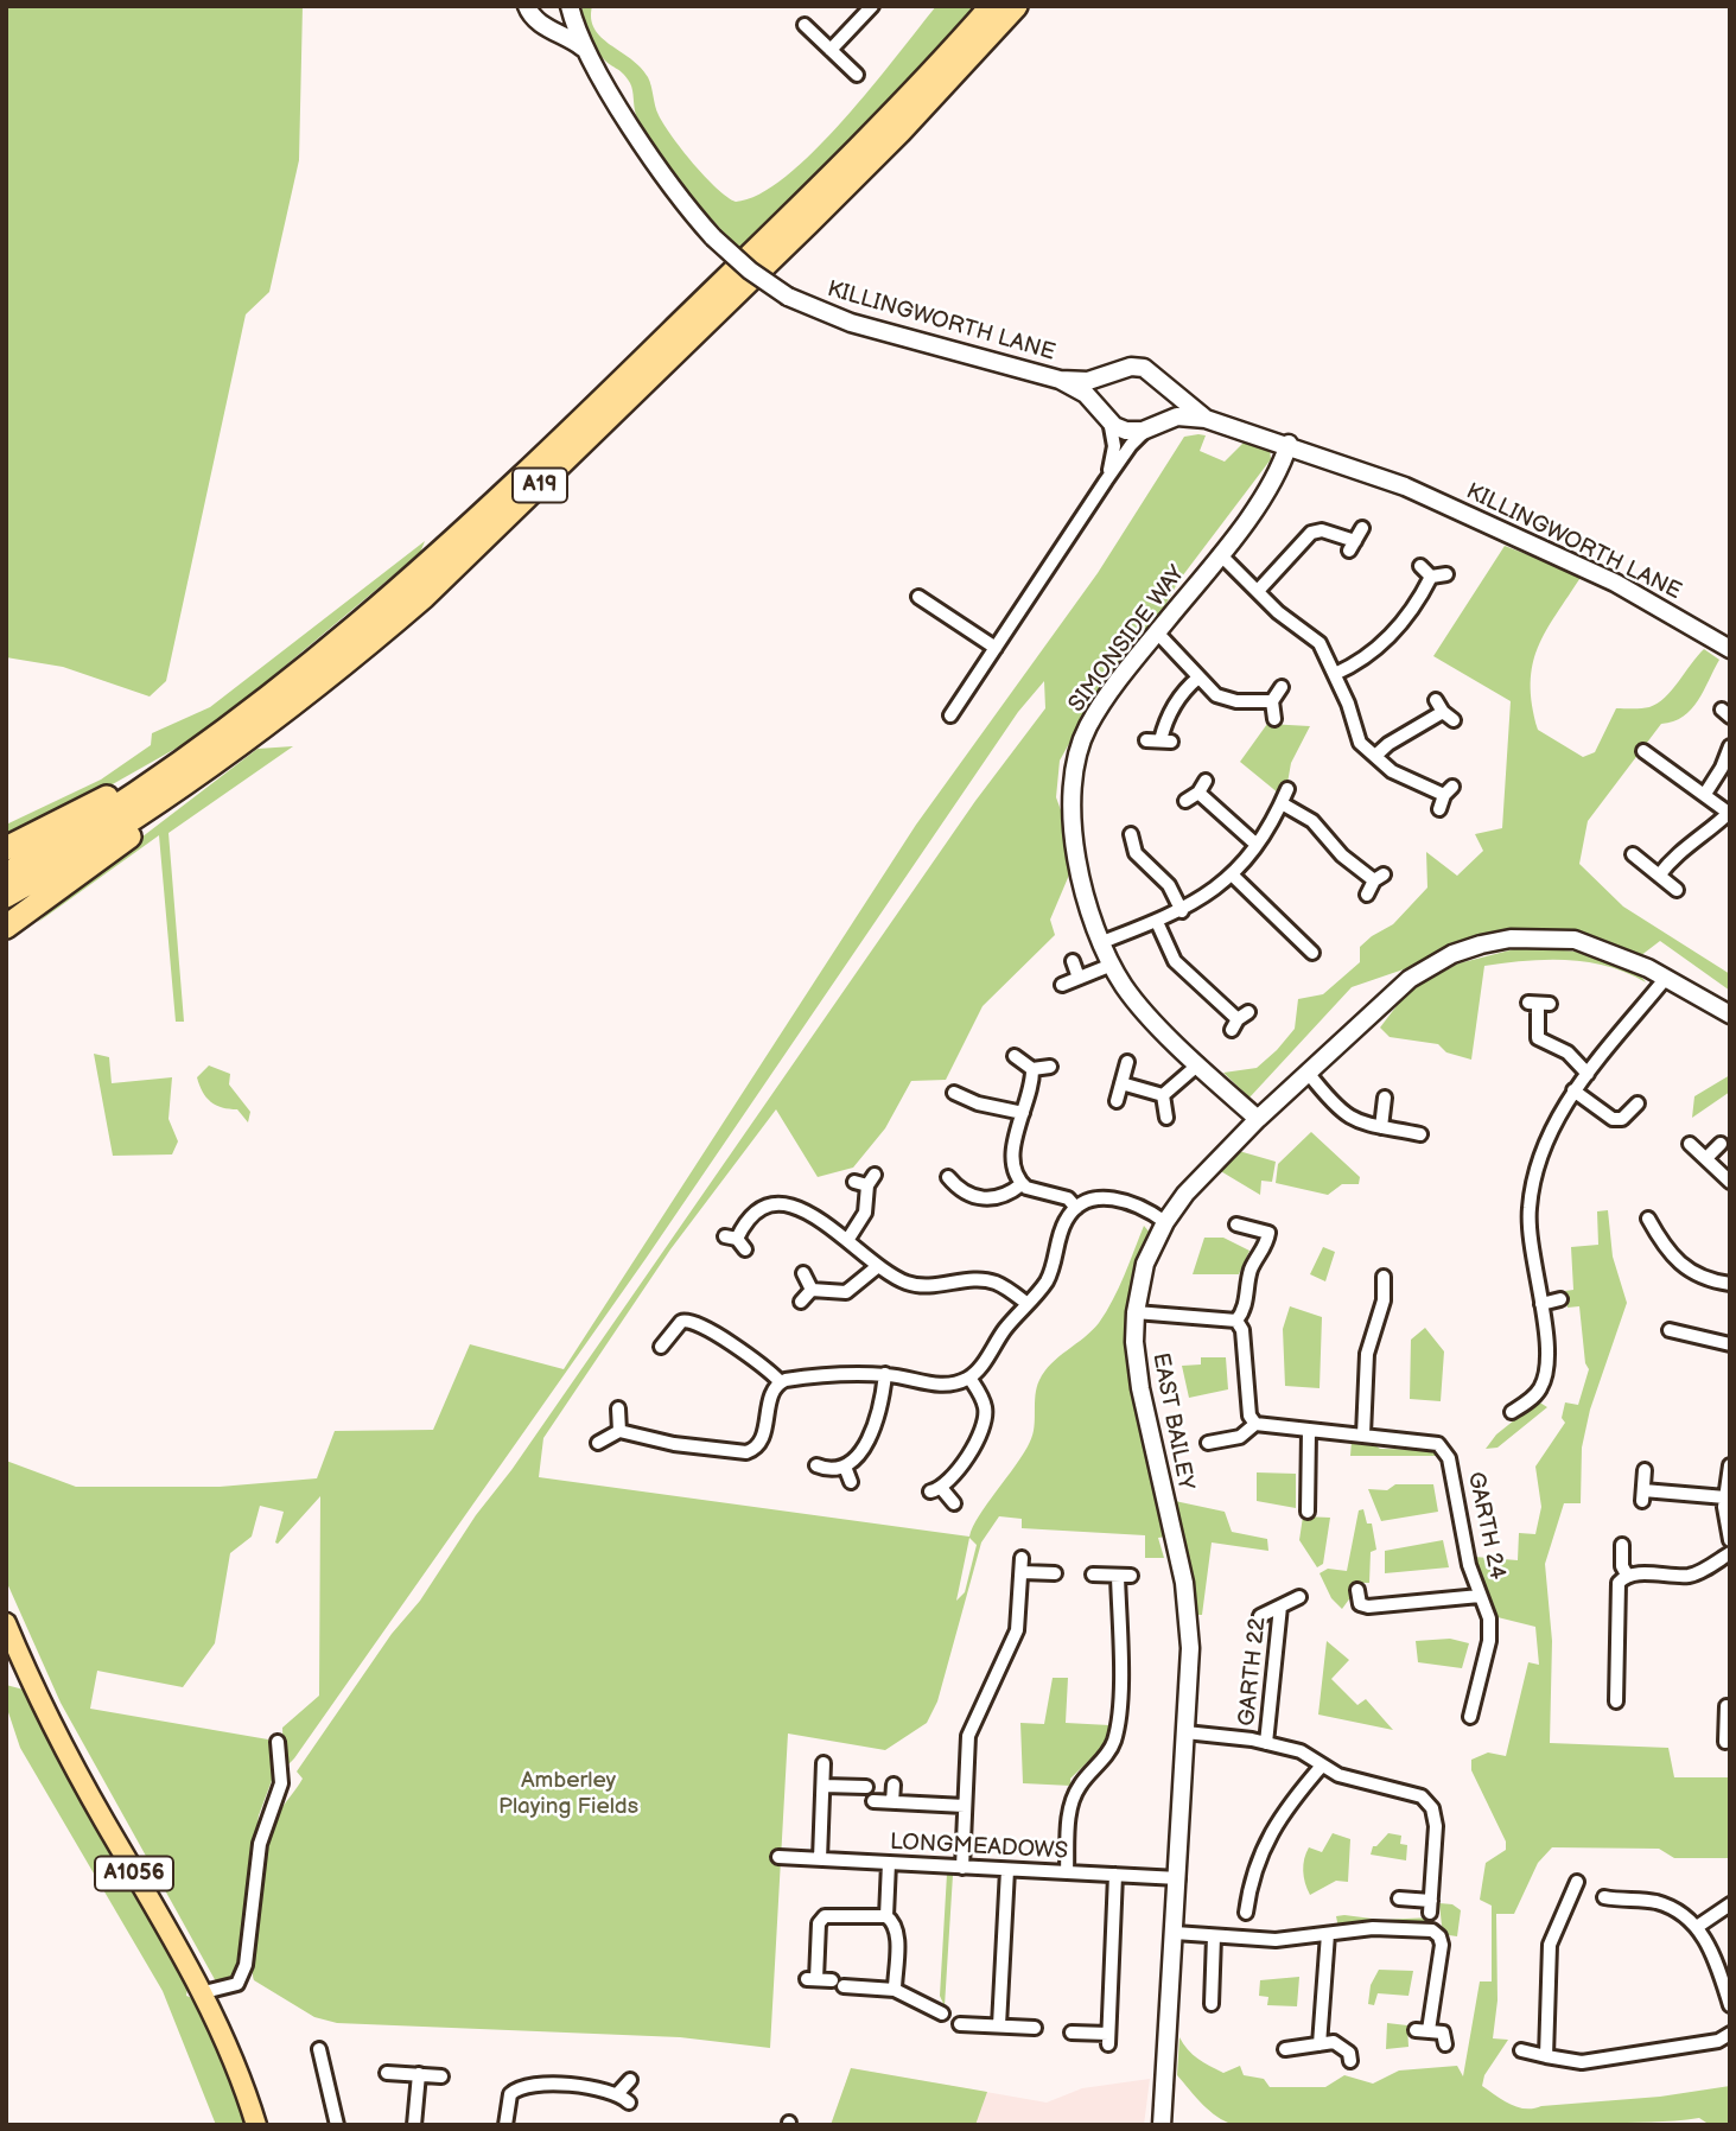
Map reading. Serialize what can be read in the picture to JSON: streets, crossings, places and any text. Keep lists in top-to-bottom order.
{
  "streets": {
    "highway": ["A19"],
    "main road": ["A1056"],
    "street": [
      "KILLINGWORTH LANE",
      "SIMONSIDE WAY",
      "EAST BAILEY",
      "GARTH 24",
      "GARTH 22",
      "LONGMEADOWS"
    ]
  },
  "crossings": [
    ["KILLINGWORTH LANE", "SIMONSIDE WAY"],
    ["SIMONSIDE WAY", "EAST BAILEY"],
    ["EAST BAILEY", "GARTH 22"],
    ["EAST BAILEY", "LONGMEADOWS"]
  ],
  "parks": ["Amberley Playing Fields"]
}
